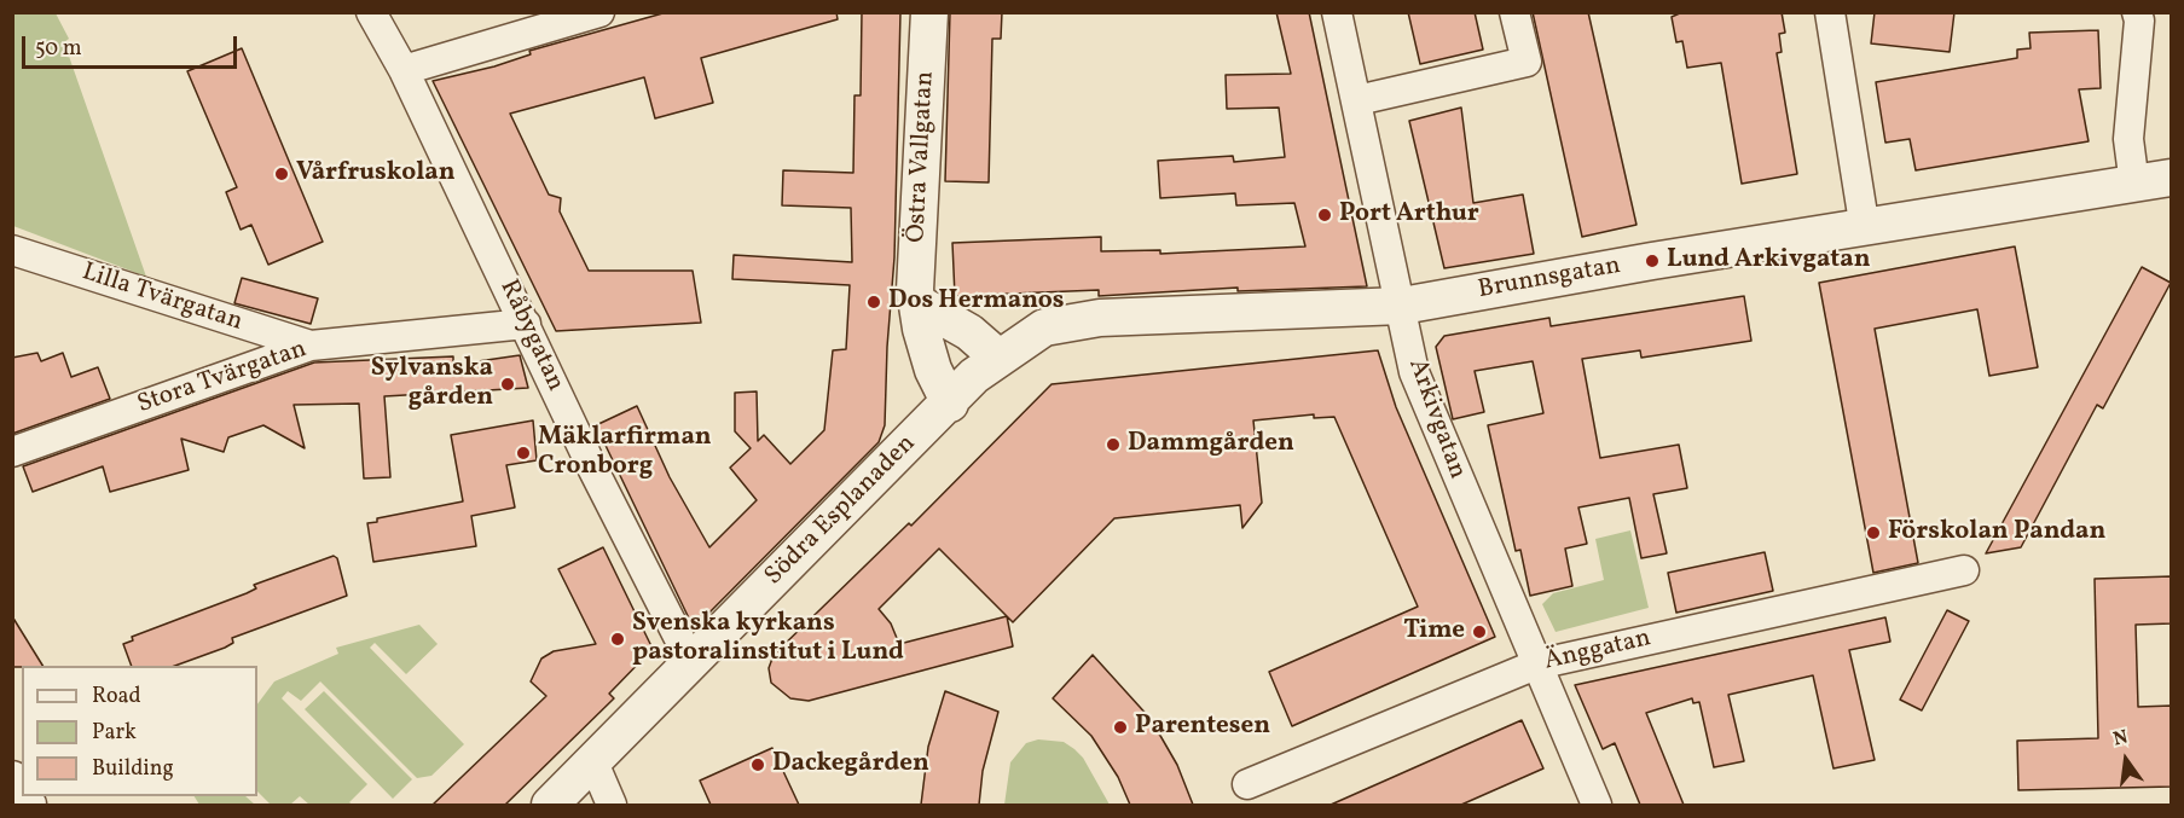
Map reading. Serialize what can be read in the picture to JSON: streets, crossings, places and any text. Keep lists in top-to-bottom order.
{
  "streets": {
    "street": [
      "Östra Vallgatan",
      "Brunnsgatan",
      "Lilla Tvärgatan",
      "Råbygatan",
      "Stora Tvärgatan",
      "Arkivgatan",
      "Södra Esplanaden",
      "Änggatan"
    ]
  },
  "crossings": [
    ["Östra Vallgatan", "Brunnsgatan"],
    ["Östra Vallgatan", "Södra Esplanaden"],
    ["Brunnsgatan", "Arkivgatan"],
    ["Brunnsgatan", "Södra Esplanaden"],
    ["Lilla Tvärgatan", "Stora Tvärgatan"],
    ["Råbygatan", "Stora Tvärgatan"],
    ["Råbygatan", "Södra Esplanaden"],
    ["Arkivgatan", "Änggatan"]
  ],
  "places": [
    "Vårfruskolan",
    "Port Arthur",
    "Lund Arkivgatan",
    "Dos Hermanos",
    "Sylvanska gården",
    "Dammgården",
    "Mäklarfirman Cronborg",
    "Förskolan Pandan",
    "Time",
    "Svenska kyrkans pastoralinstitut i Lund",
    "Parentesen",
    "Dackegården"
  ],
  "legend": ["Road", "Park", "Building"],
  "scale_bar": "50 m",
  "north": "top"
}
